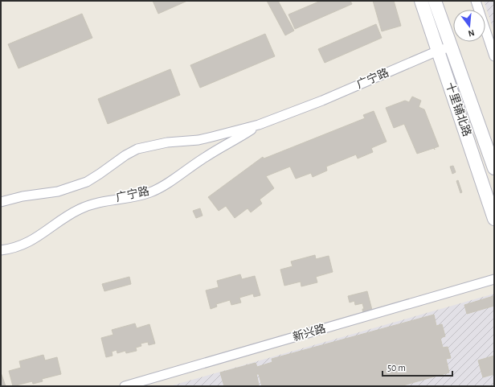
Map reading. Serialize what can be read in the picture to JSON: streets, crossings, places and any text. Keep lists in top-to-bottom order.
{
  "streets": {
    "street": ["广宁路", "十里铺北路", "新兴路"]
  },
  "crossings": [
    ["广宁路", "十里铺北路"]
  ],
  "scale_bar": "50 m",
  "north": "bottom"
}
